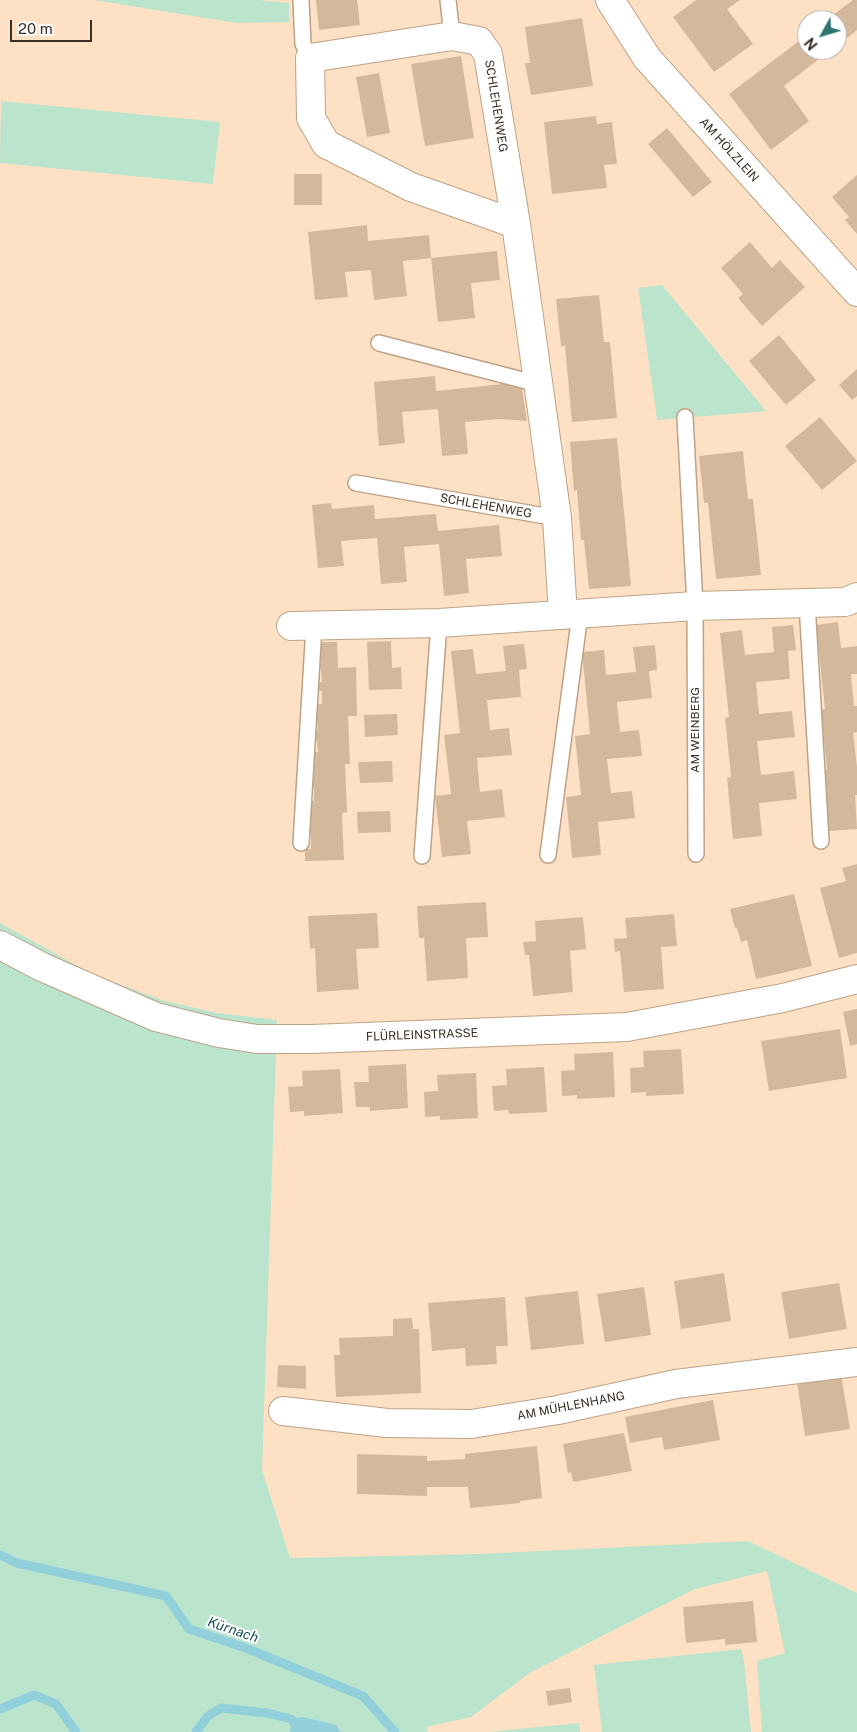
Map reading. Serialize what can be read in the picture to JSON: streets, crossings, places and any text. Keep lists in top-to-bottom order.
{
  "streets": {
    "street": [
      "SCHLEHENWEG",
      "AM HÖLZLEIN",
      "FLÜRLEINSTRASSE",
      "AM MÜHLENHANG"
    ],
    "lane": ["AM WEINBERG"]
  },
  "water": ["Kürnach"],
  "scale_bar": "20 m",
  "north": "bottom left"
}
